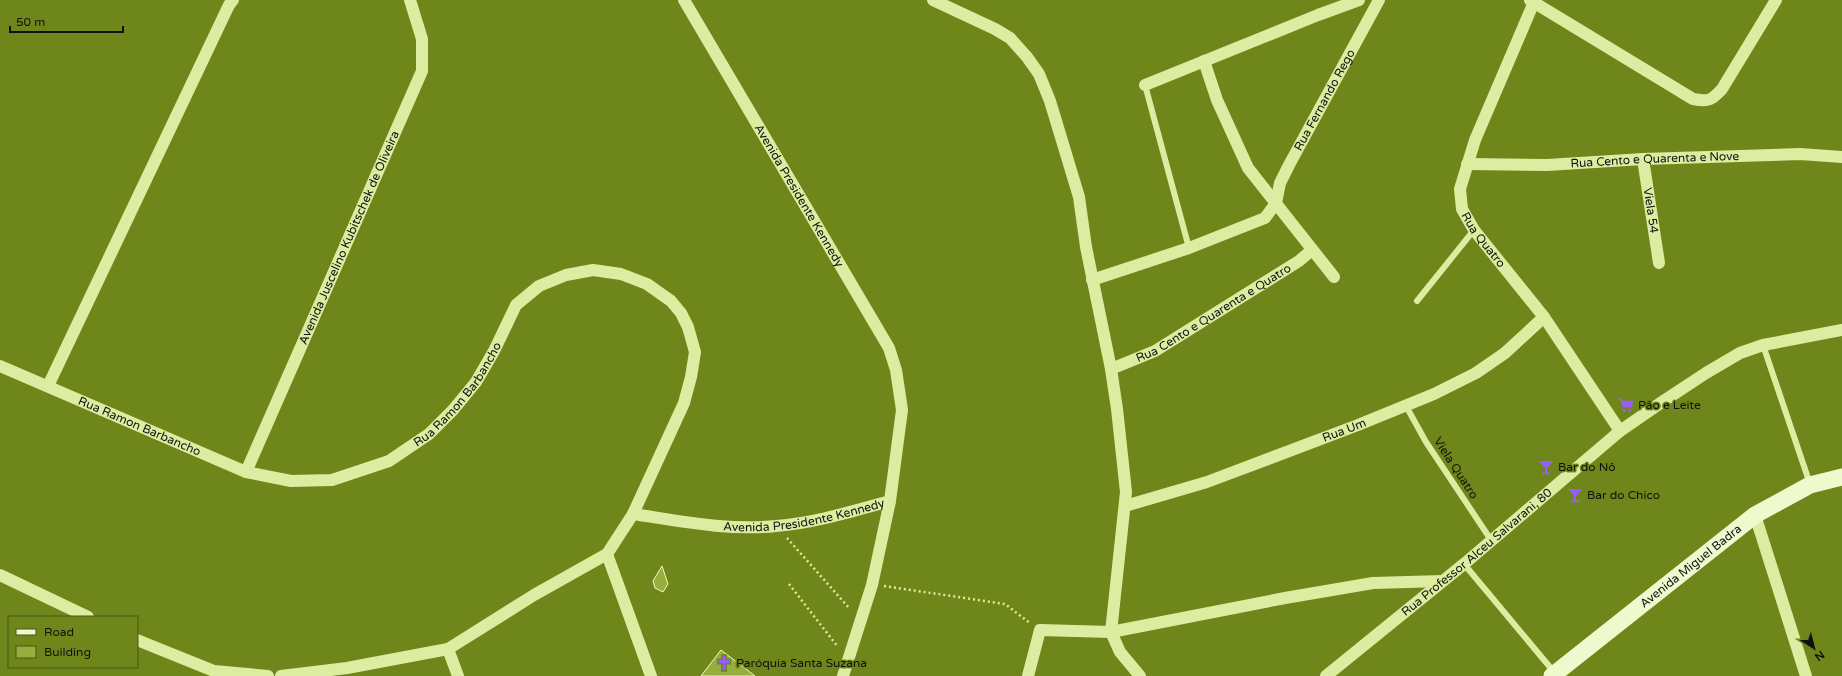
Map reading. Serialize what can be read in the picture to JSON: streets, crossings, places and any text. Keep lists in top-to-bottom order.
{
  "streets": {
    "main road": ["Avenida Miguel Badra"],
    "street": [
      "Rua Fernando Rego",
      "Rua Cento e Quarenta e Nove",
      "Avenida Presidente Kennedy",
      "Viela 54",
      "Avenida Juscelino Kubitschek de Oliveira",
      "Rua Quatro",
      "Rua Cento e Quarenta e Quatro",
      "Rua Ramon Barbancho",
      "Rua Um",
      "Rua Professor Alceu Salvarani, 80"
    ],
    "lane": ["Viela Quatro"]
  },
  "crossings": [
    ["Rua Cento e Quarenta e Nove", "Viela 54"],
    ["Rua Cento e Quarenta e Nove", "Rua Quatro"],
    ["Avenida Presidente Kennedy", "Rua Ramon Barbancho"],
    ["Avenida Juscelino Kubitschek de Oliveira", "Rua Ramon Barbancho"],
    ["Rua Quatro", "Rua Um"],
    ["Rua Quatro", "Rua Professor Alceu Salvarani, 80"],
    ["Rua Um", "Viela Quatro"],
    ["Viela Quatro", "Rua Professor Alceu Salvarani, 80"]
  ],
  "places": {
    "supermarket": ["Pão e Leite"],
    "bar": ["Bar do Nô", "Bar do Chico"],
    "church": ["Paróquia Santa Suzana"]
  },
  "legend": ["Road", "Building"],
  "scale_bar": "50 m",
  "north": "bottom right"
}
